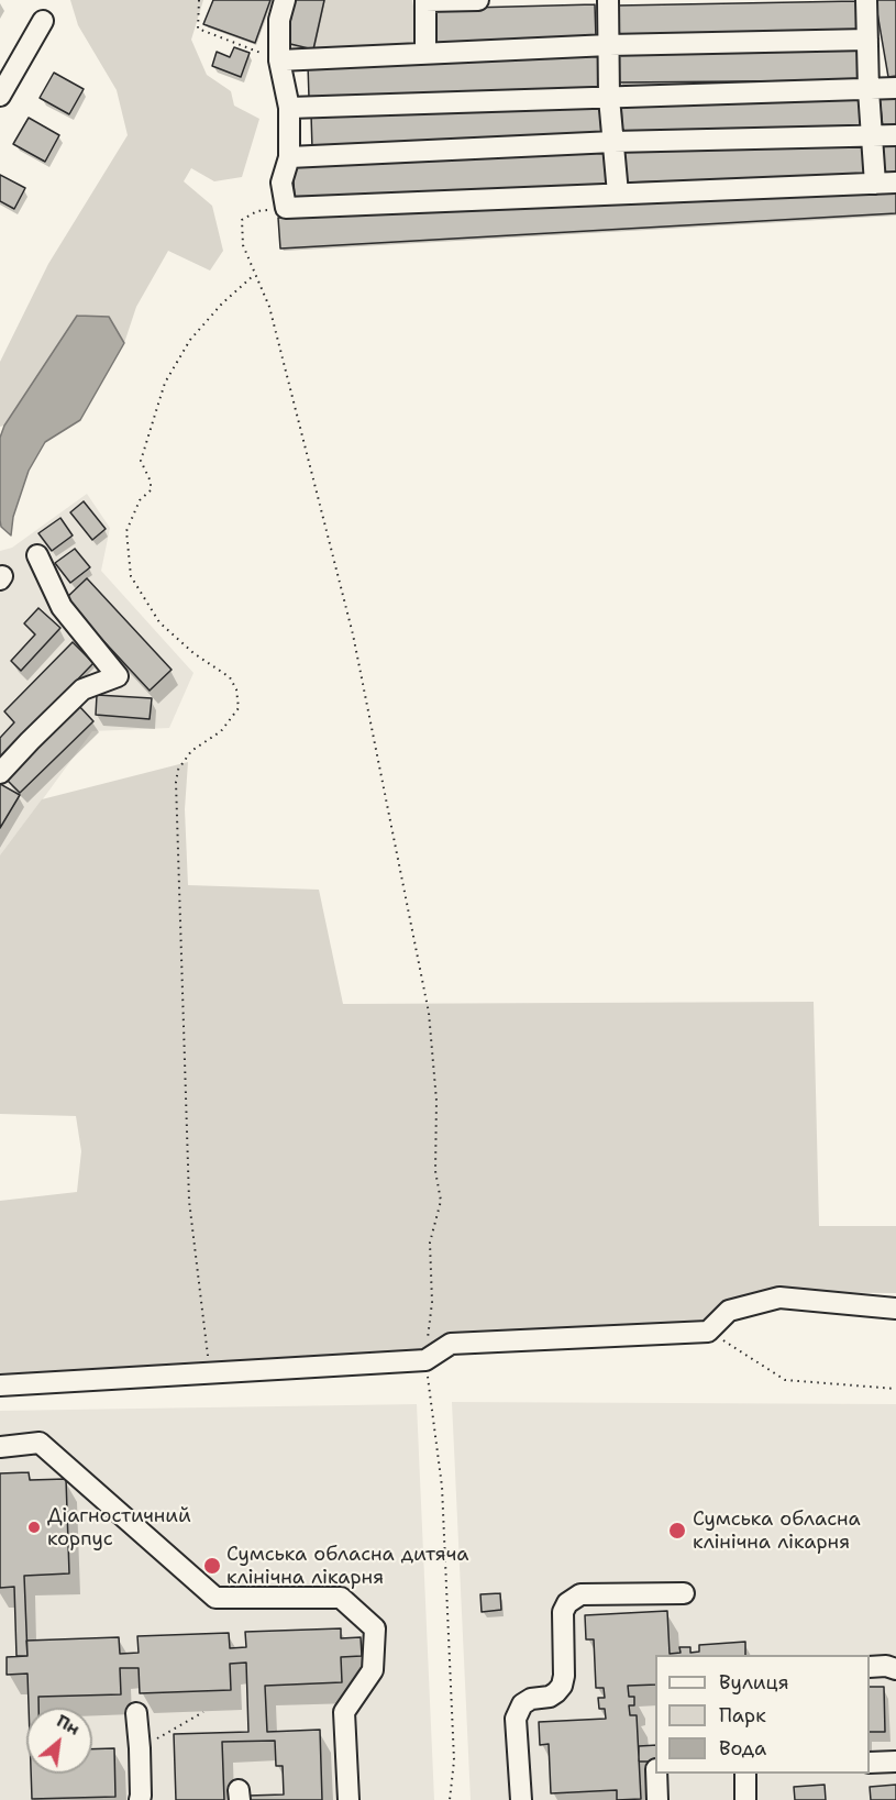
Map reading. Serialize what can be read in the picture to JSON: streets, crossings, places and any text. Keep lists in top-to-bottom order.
{
  "places": ["Діагностичний корпус", "Сумська обласна клінічна лікарня", "Сумська обласна дитяча клінічна лікарня"],
  "legend": ["Вулиця", "Парк", "Вода"],
  "north": "top right"
}
